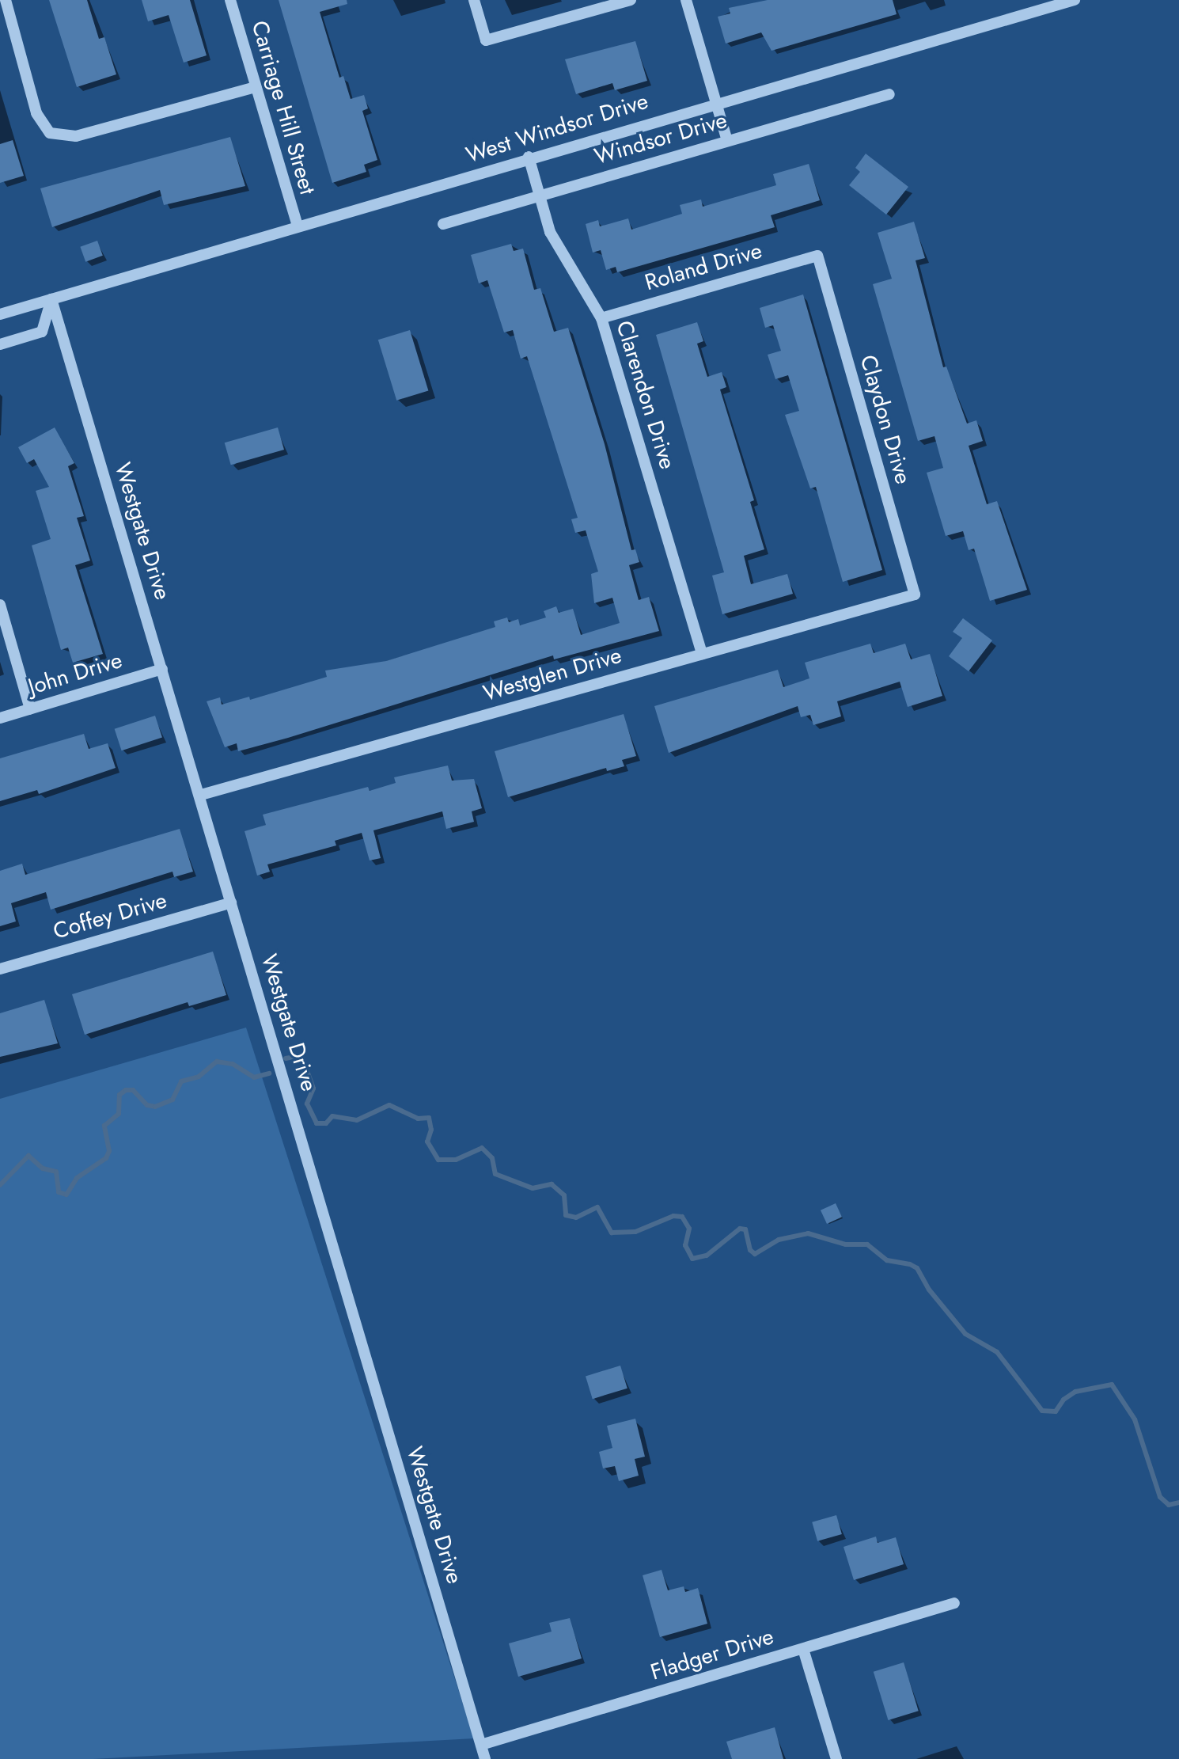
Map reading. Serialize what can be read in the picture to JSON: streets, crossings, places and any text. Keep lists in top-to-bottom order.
{
  "streets": {
    "street": [
      "Carriage Hill Street",
      "West Windsor Drive",
      "Windsor Drive",
      "Roland Drive",
      "Clarendon Drive",
      "Claydon Drive",
      "Westgate Drive",
      "John Drive",
      "Westglen Drive",
      "Coffey Drive",
      "Fladger Drive"
    ]
  },
  "crossings": [
    ["Carriage Hill Street", "West Windsor Drive"],
    ["West Windsor Drive", "Clarendon Drive"],
    ["West Windsor Drive", "Westgate Drive"],
    ["Windsor Drive", "Clarendon Drive"],
    ["Roland Drive", "Clarendon Drive"],
    ["Roland Drive", "Claydon Drive"],
    ["Clarendon Drive", "Westglen Drive"],
    ["Claydon Drive", "Westglen Drive"],
    ["Westgate Drive", "John Drive"],
    ["Westgate Drive", "Westglen Drive"],
    ["Westgate Drive", "Coffey Drive"],
    ["Westgate Drive", "Fladger Drive"]
  ]
}
